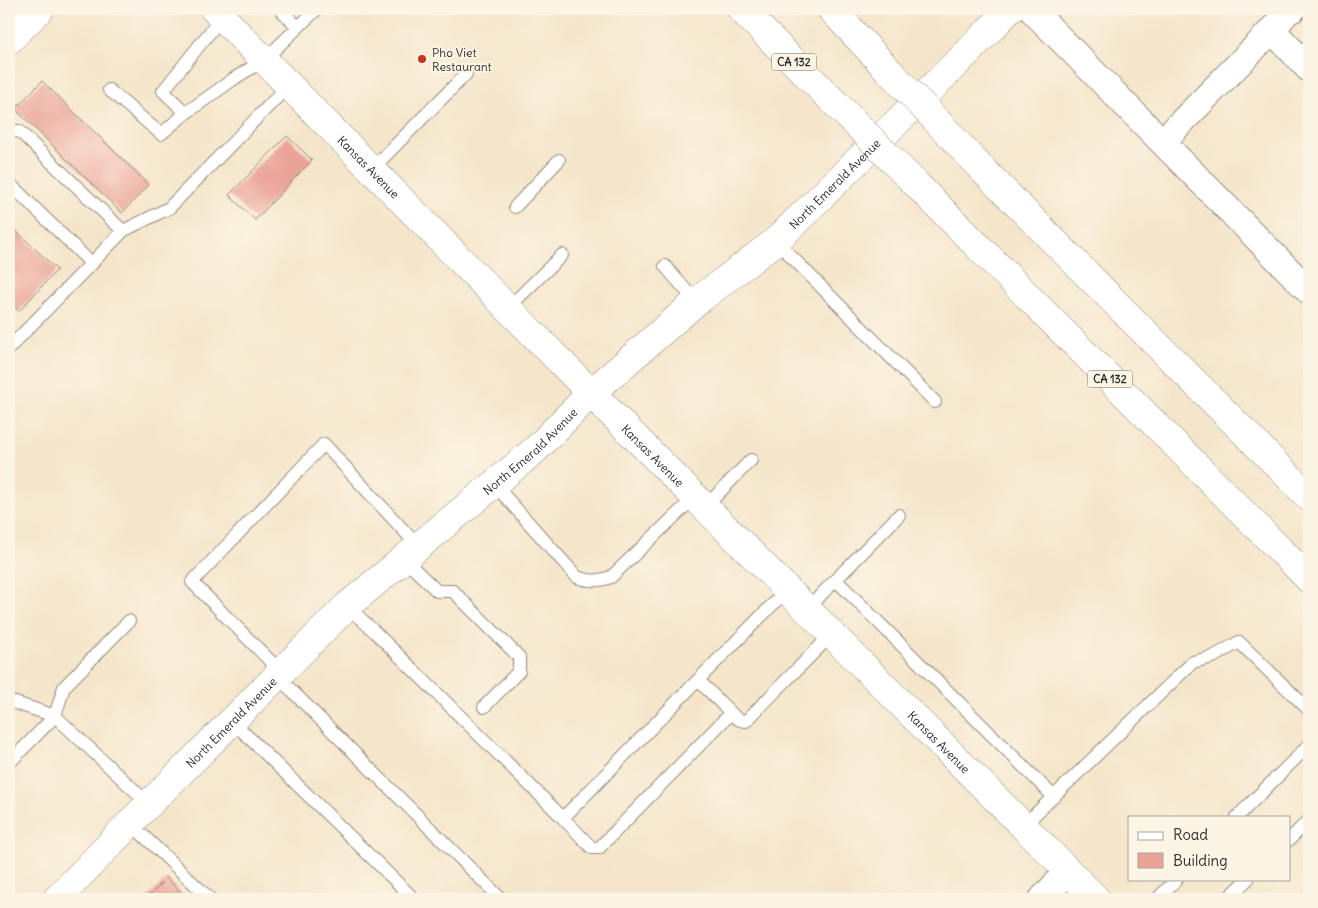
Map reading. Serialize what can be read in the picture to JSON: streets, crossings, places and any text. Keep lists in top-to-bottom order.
{
  "streets": {
    "main road": ["CA 132", "Kansas Avenue", "North Emerald Avenue"]
  },
  "crossings": [
    ["Kansas Avenue", "North Emerald Avenue"]
  ],
  "places": ["Pho Viet Restaurant"],
  "legend": ["Road", "Building"]
}
